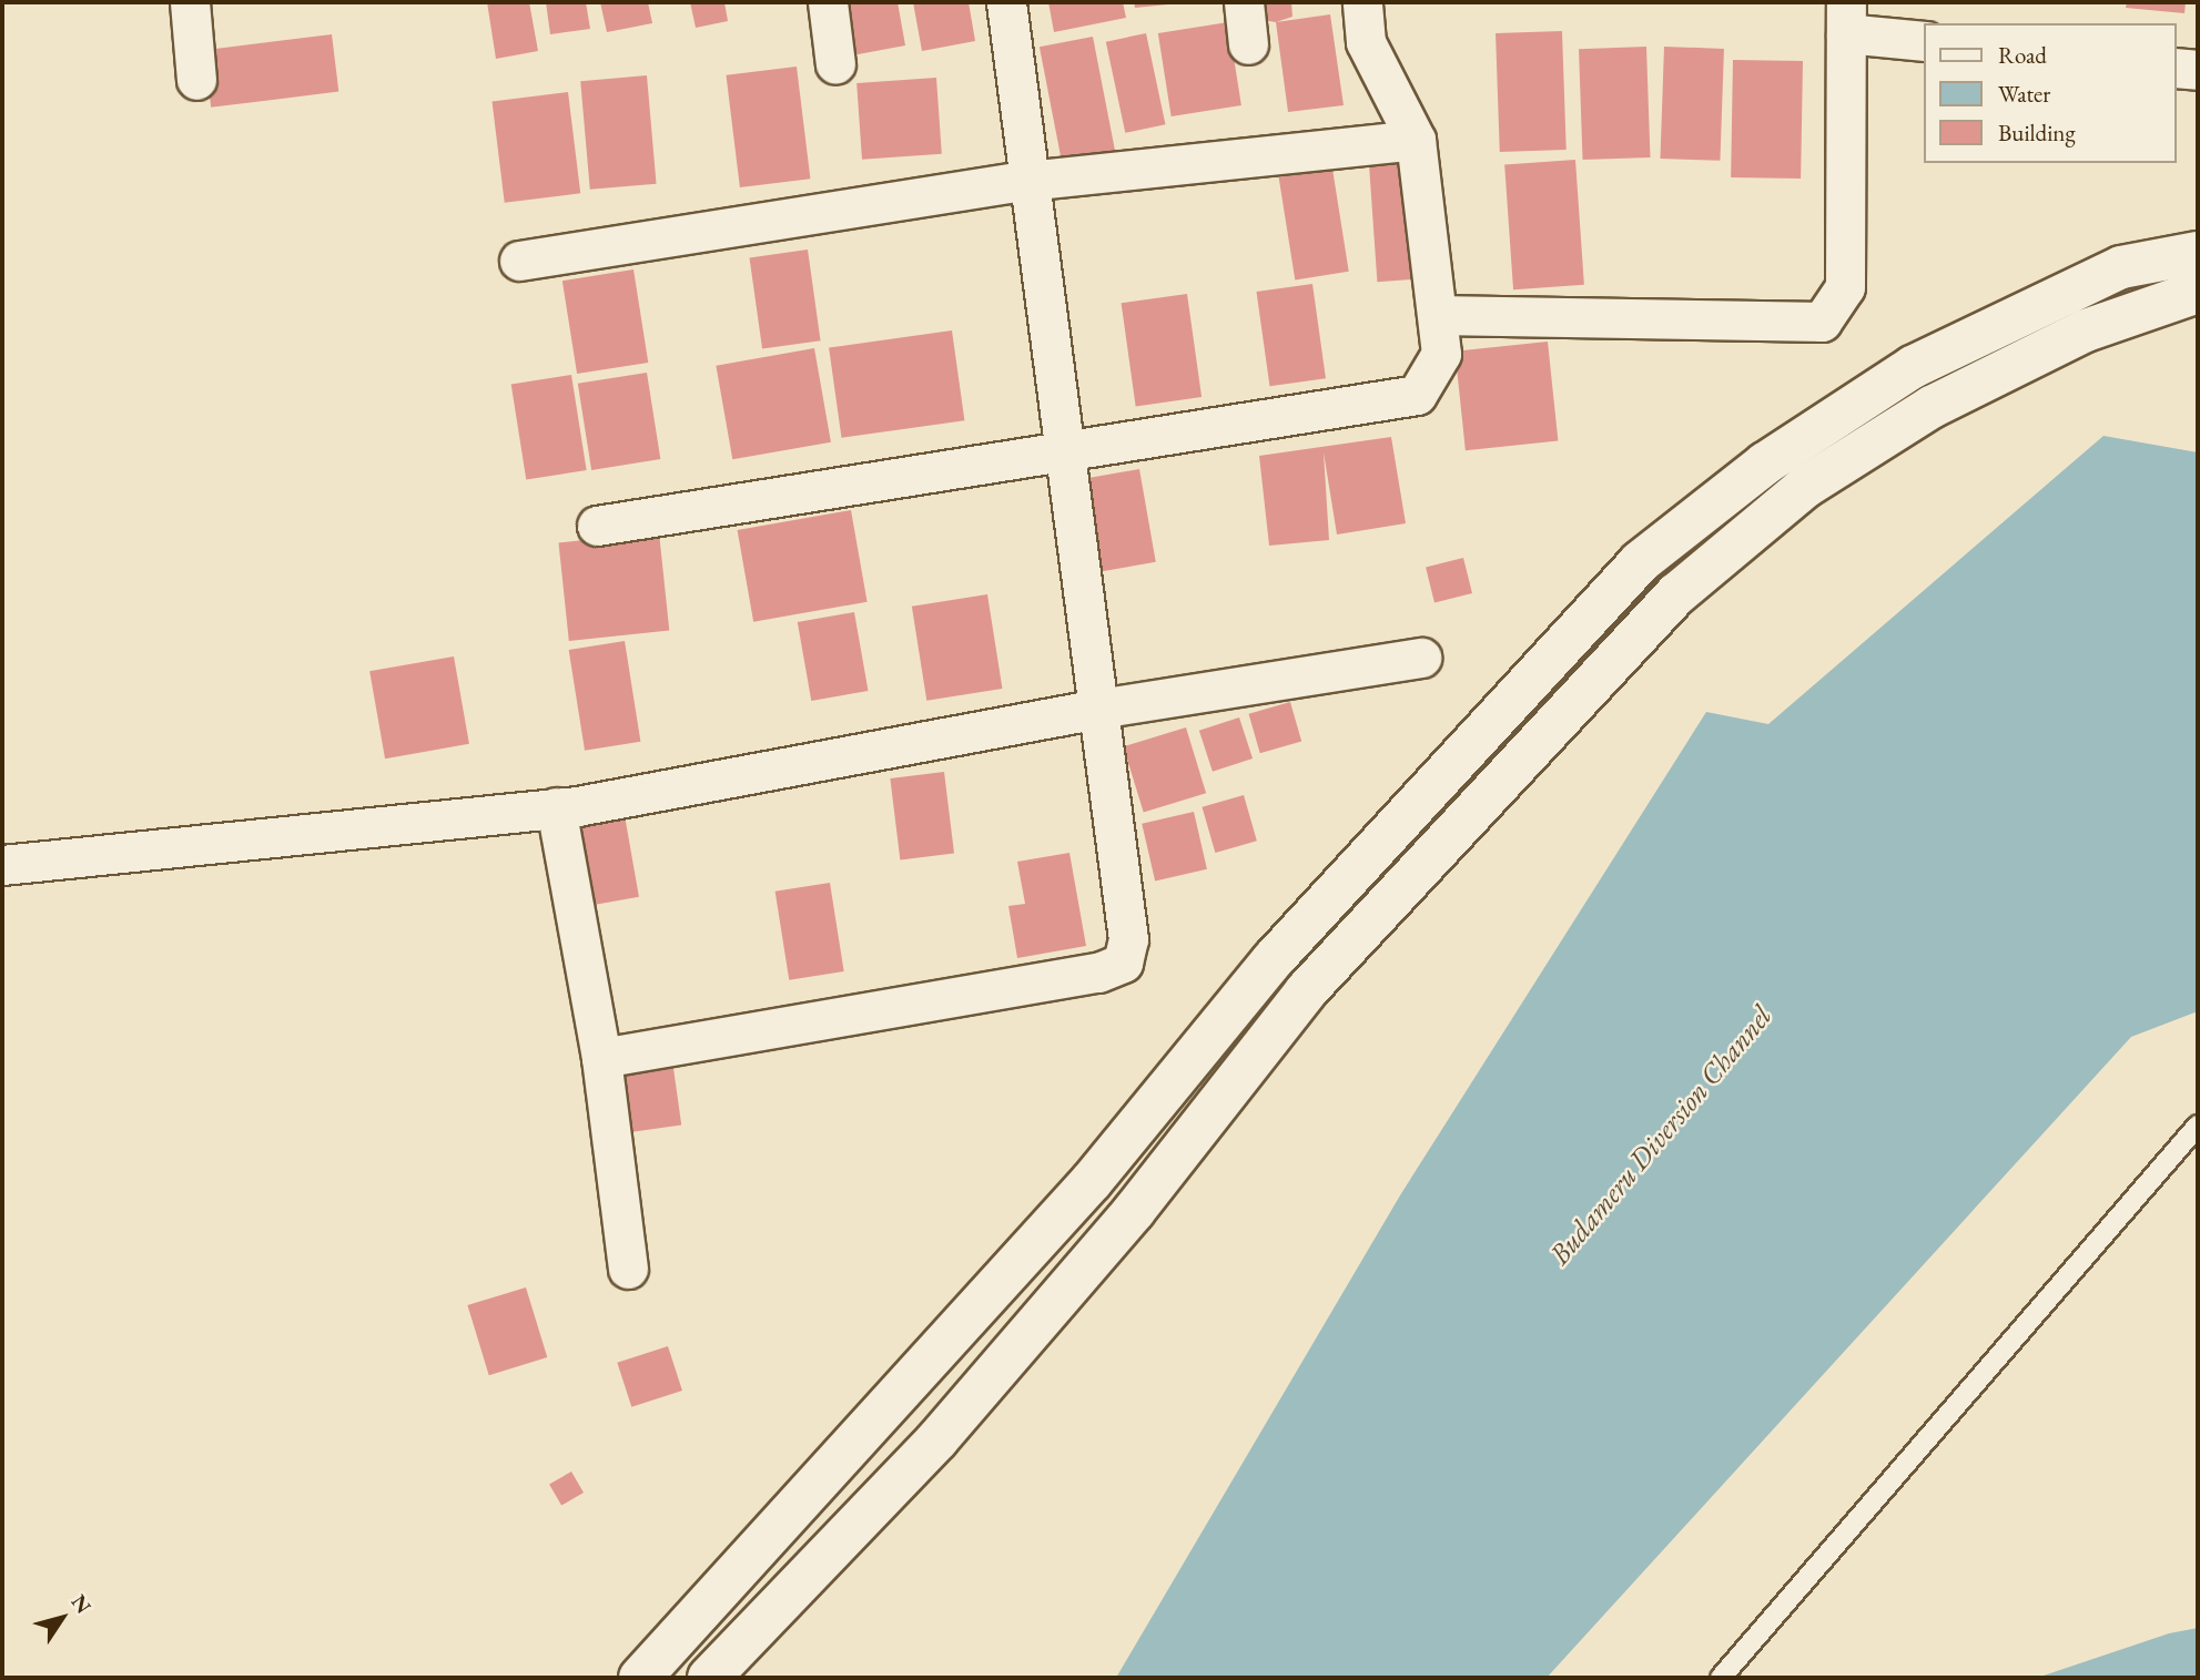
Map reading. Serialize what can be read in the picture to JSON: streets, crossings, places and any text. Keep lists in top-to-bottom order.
{
  "water": ["Budameru Diversion Channel"],
  "legend": ["Road", "Water", "Building"],
  "north": "top right"
}
